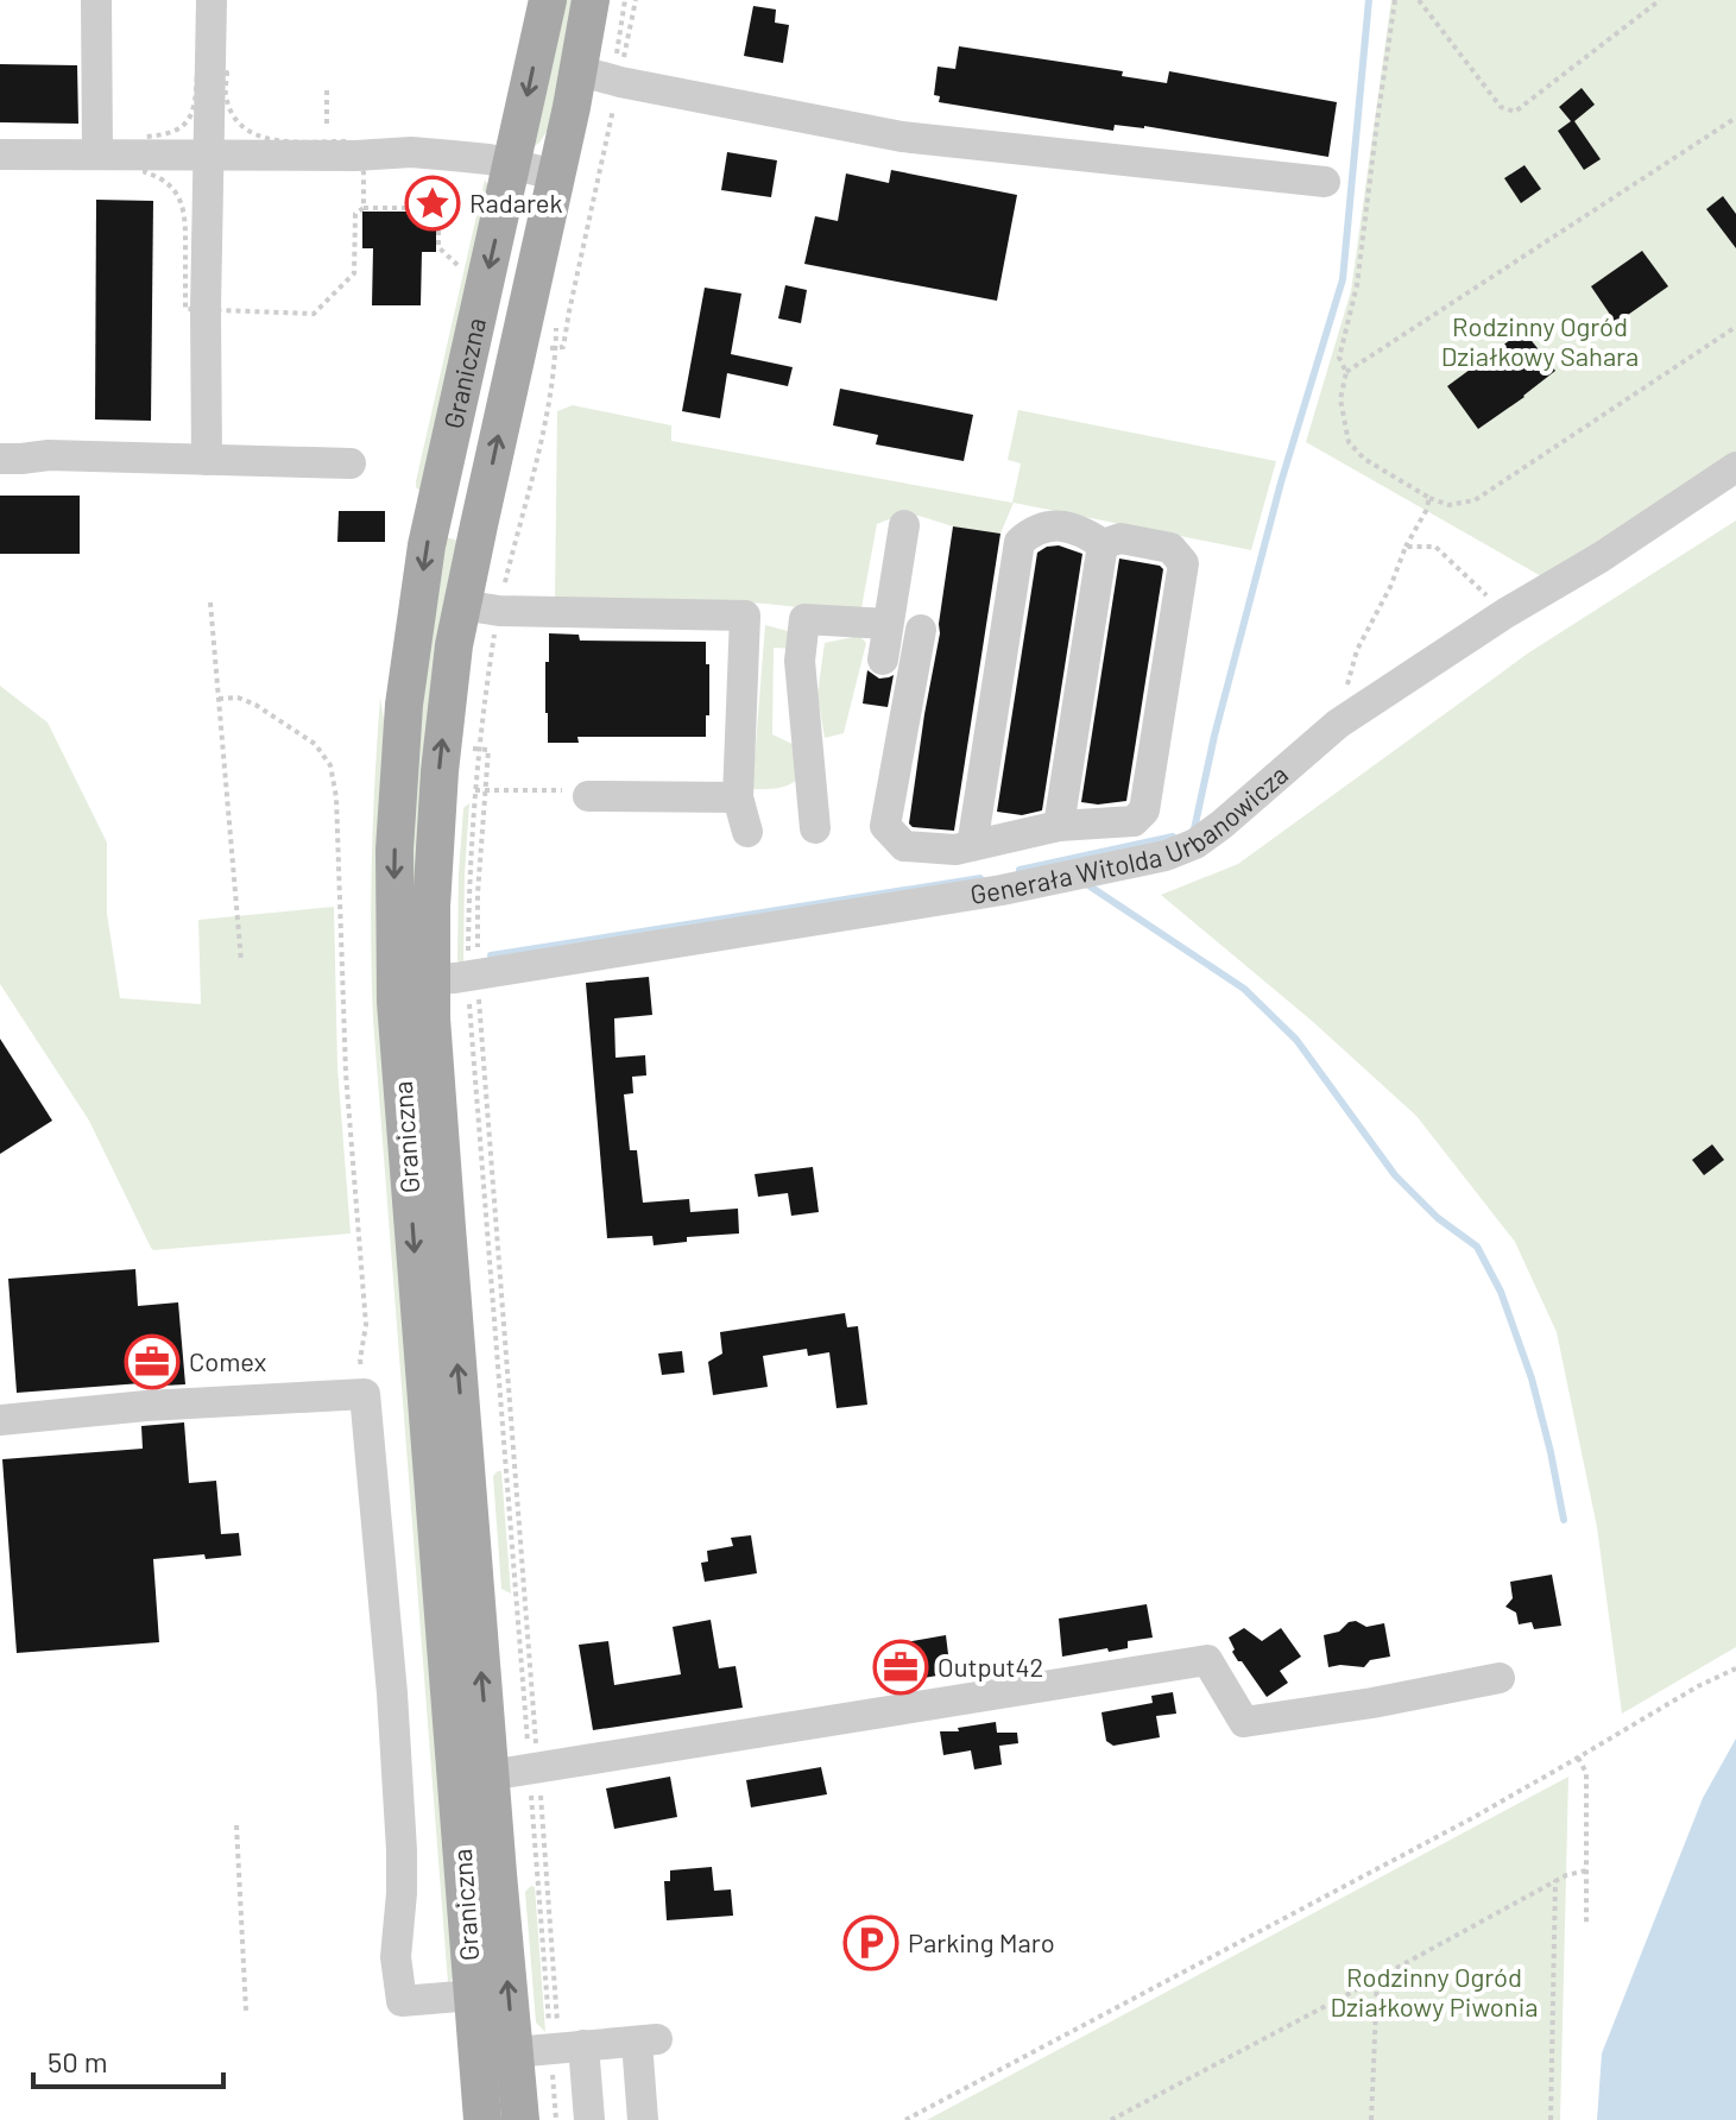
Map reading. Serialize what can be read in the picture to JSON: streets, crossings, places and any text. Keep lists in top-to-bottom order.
{
  "streets": {
    "main road": ["Graniczna"],
    "street": ["Generała Witolda Urbanowicza"]
  },
  "crossings": [
    ["Graniczna", "Generała Witolda Urbanowicza"]
  ],
  "parks": ["Rodzinny Ogród Działkowy Sahara", "Rodzinny Ogród Działkowy Piwonia"],
  "places": {
    "place": ["Radarek"],
    "office": ["Comex", "Output42"],
    "parking": ["Parking Maro"]
  },
  "scale_bar": "50 m"
}
